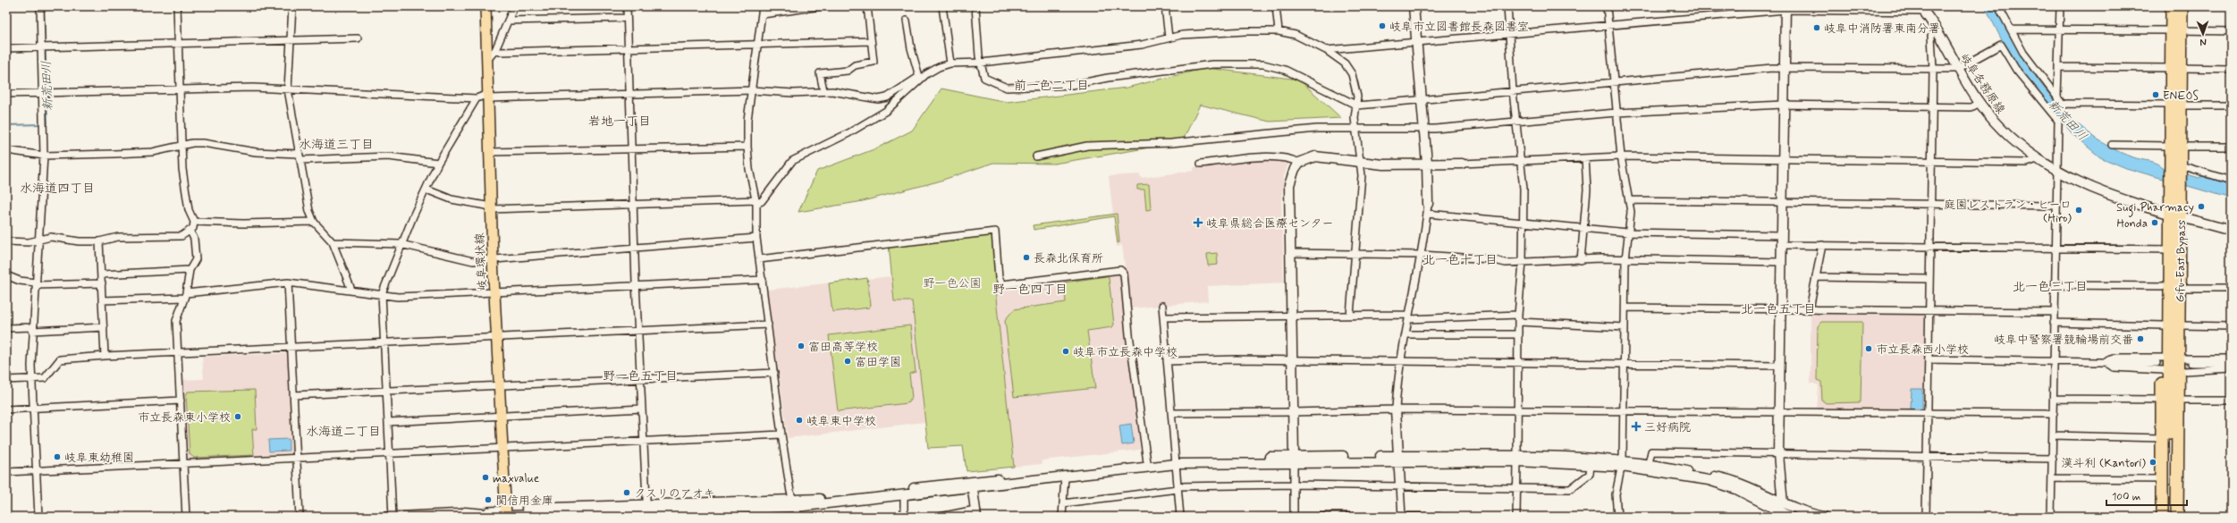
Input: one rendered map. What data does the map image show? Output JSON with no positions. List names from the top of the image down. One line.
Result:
{"streets":{"highway":["Gifu-East Bypass"],"main road":["岐阜環状線"],"street":["岐阜各務原線"]},"crossings":[["岐阜各務原線","Gifu-East Bypass"]],"districts":["前一色二丁目","岩地一丁目","水海道三丁目","水海道四丁目","北一色十丁目","北一色三丁目","野一色四丁目","北一色五丁目","野一色五丁目","水海道二丁目"],"water":["新荒田川"],"parks":["野一色公園"],"places":{"other":["岐阜市立図書館長森図書室","岐阜中消防署東南分署","ENEOS","Sugi Pharmacy","庭園レストラン・ヒーロ (Hiro)","Honda","長森北保育所","岐阜中警察署競輪場前交番","富田高等学校","市立長森西小学校","岐阜市立長森中学校","富田学園","市立長森東小学校","岐阜東中学校","岐阜東幼稚園","漢斗利 (Kantori)","maxvalue","クスリのアオキ","関信用金庫"],"health":["岐阜県総合医療センター","三好病院"]},"scale_bar":"100 m","north":"bottom"}
